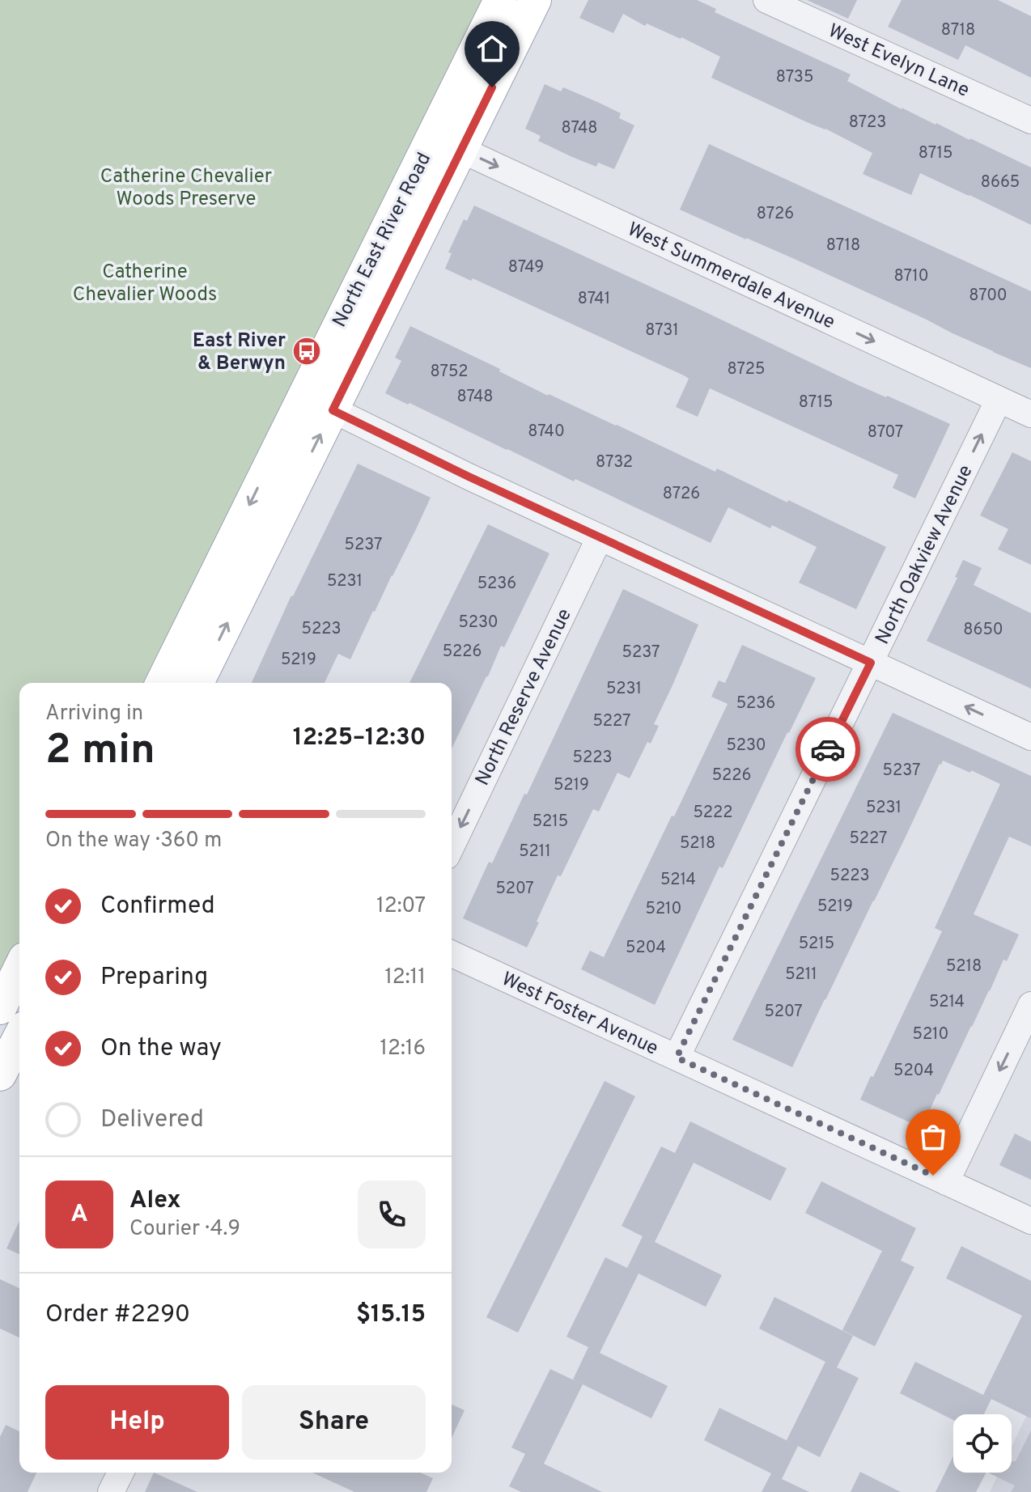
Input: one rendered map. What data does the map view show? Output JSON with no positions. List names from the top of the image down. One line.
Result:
{"streets":{"main road":["North East River Road"],"street":["West Evelyn Lane","West Summerdale Avenue","North Oakview Avenue","North Reserve Avenue","West Foster Avenue"]},"crossings":[["North East River Road","West Summerdale Avenue"],["West Summerdale Avenue","North Oakview Avenue"],["North Oakview Avenue","West Foster Avenue"]],"one_way":["West Summerdale Avenue","North Oakview Avenue","North Reserve Avenue"],"parks":["Catherine Chevalier Woods Preserve","Catherine Chevalier Woods"],"places":{"bus stop":["East River & Berwyn"]},"house_numbers":["8718","8735","8723","8748","8715","8665","8726","8718","8749","8710","8700","8741","8731","8725","8752","8748","8715","8740","8707","8732","8726","5237","5231","5236","5230","5223","8650","5226","5237","5219","5231","5236","5227","5230","5223","5237","5226","5219","5231","5222","5215","5227","5218","5211","5223","5214","5207","5219","5210","5215","5204","5218","5211","5214","5207","5210","5204"],"page":{"heading":["2 min","Arriving in","12:25–12:30"],"panel":["Alex","Courier · 4.9","Order #2290","$15.15"],"bar":"On the way · 360 m","list":[["Confirmed","12:07"],["Preparing","12:11"],["On the way","12:16"],"Delivered"],"round":"A","buttons":["Help","Share"]}}
